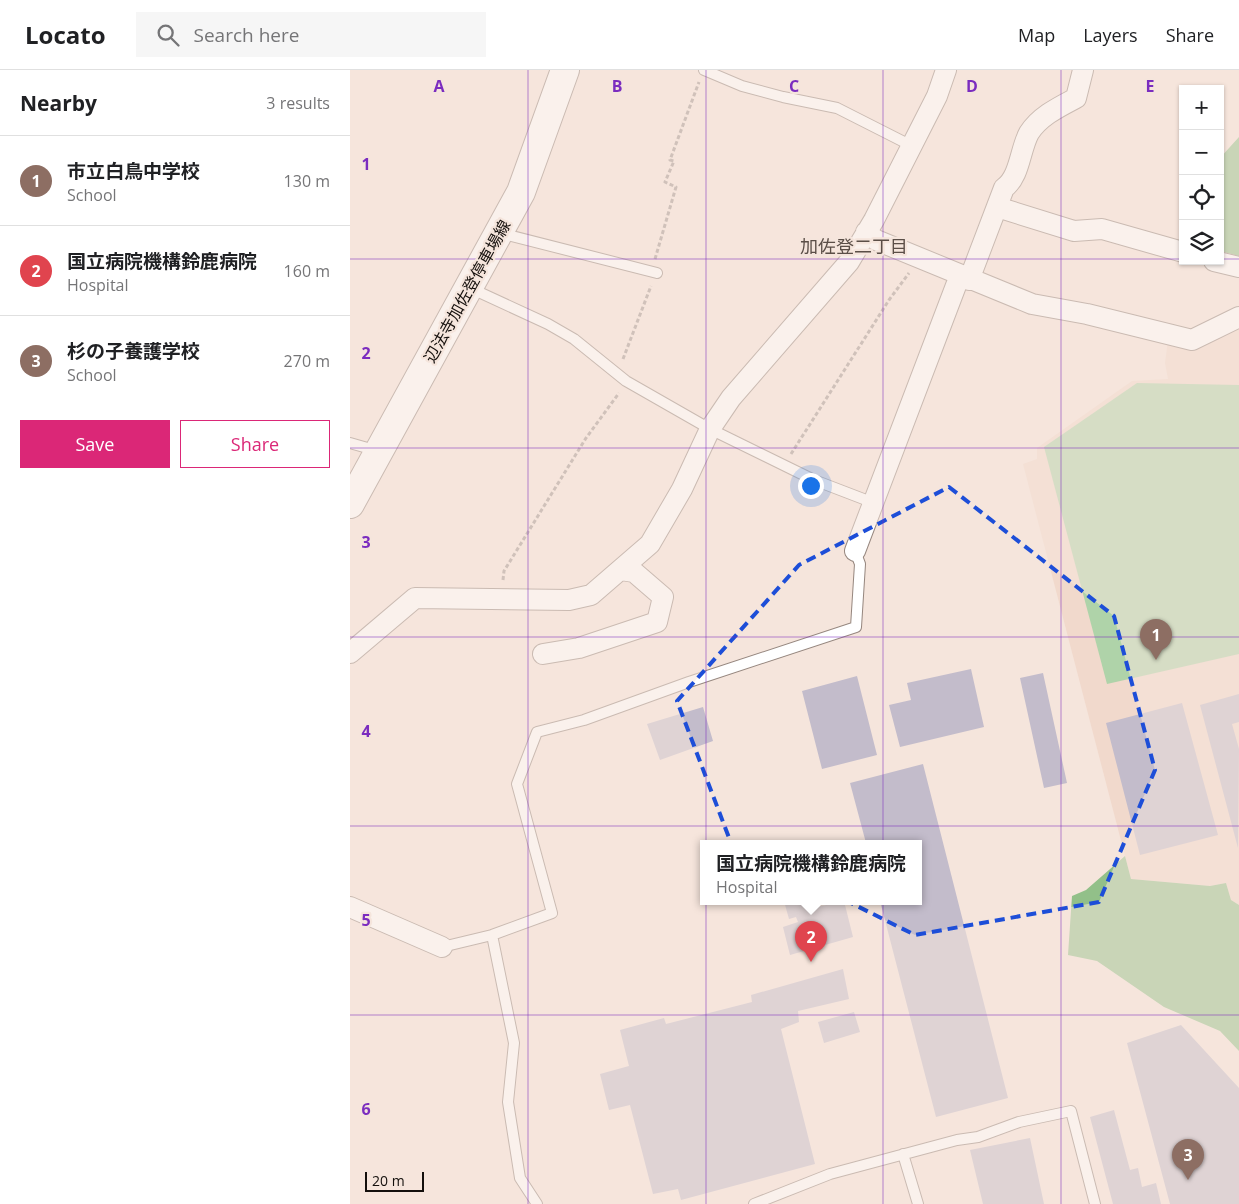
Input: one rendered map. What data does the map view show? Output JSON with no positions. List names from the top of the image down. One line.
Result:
{"streets":{"main road":["辺法寺加佐登停車場線"]},"districts":["加佐登二丁目"],"scale_bar":"20 m","page":{"header":"Locato","search":"Search here","nav":["Map","Layers","Share"],"heading":["Nearby","3 results"],"map_buttons":["+","−"],"list":[{"mark":"1","name":"市立白鳥中学校","note":"School","value":"130 m"},{"mark":"2","name":"国立病院機構鈴鹿病院","note":"Hospital","value":"160 m"},{"mark":"3","name":"杉の子養護学校","note":"School","value":"270 m"}],"buttons":["Save","Share"],"pins":["1","2","3"],"popup":["国立病院機構鈴鹿病院","Hospital"],"scale":"20 m"},"grid":{"columns":["A","B","C","D","E"],"rows":["1","2","3","4","5","6"]}}
